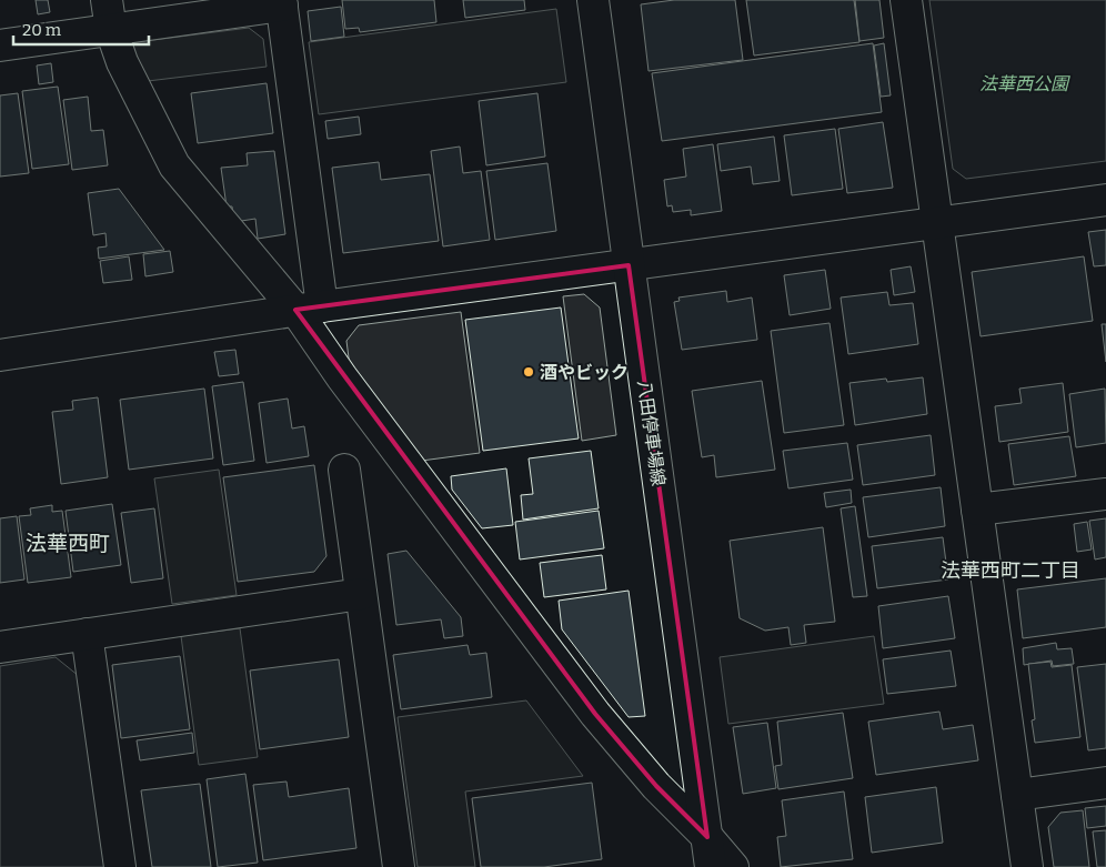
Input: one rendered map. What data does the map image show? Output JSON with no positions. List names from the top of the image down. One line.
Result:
{"streets":{"street":["八田停車場線"]},"districts":["法華西町","法華西町二丁目"],"parks":["法華西公園"],"places":["酒やビック"],"scale_bar":"20 m"}
